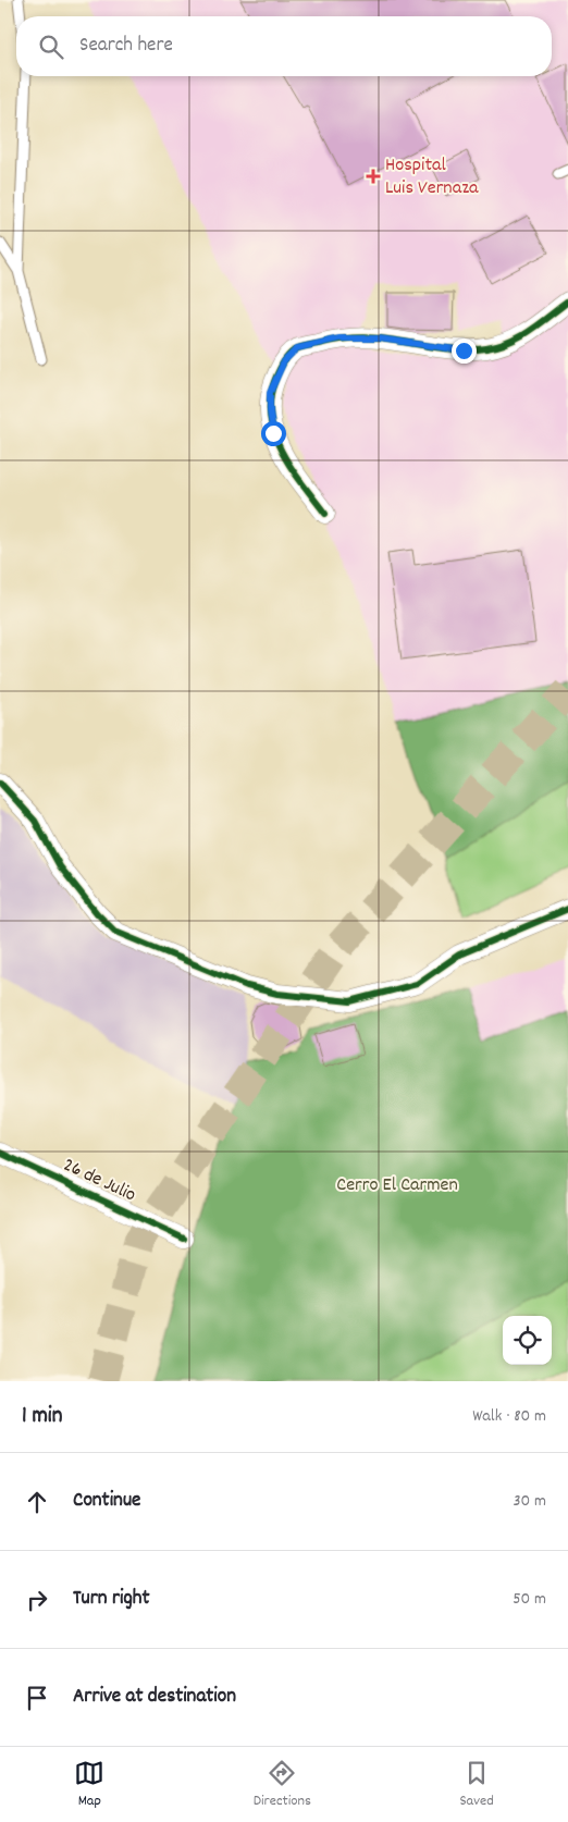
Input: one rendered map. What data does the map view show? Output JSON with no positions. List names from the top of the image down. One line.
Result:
{"streets":{"street":["26 de Julio"]},"parks":["Cerro El Carmen"],"places":{"health":["Hospital Luis Vernaza"]},"page":{"search":"Search here","heading":["1 min","Walk · 80 m"],"list":[["Continue","30 m"],["Turn right","50 m"],"Arrive at destination"],"nav":["Map","Directions","Saved"]}}
